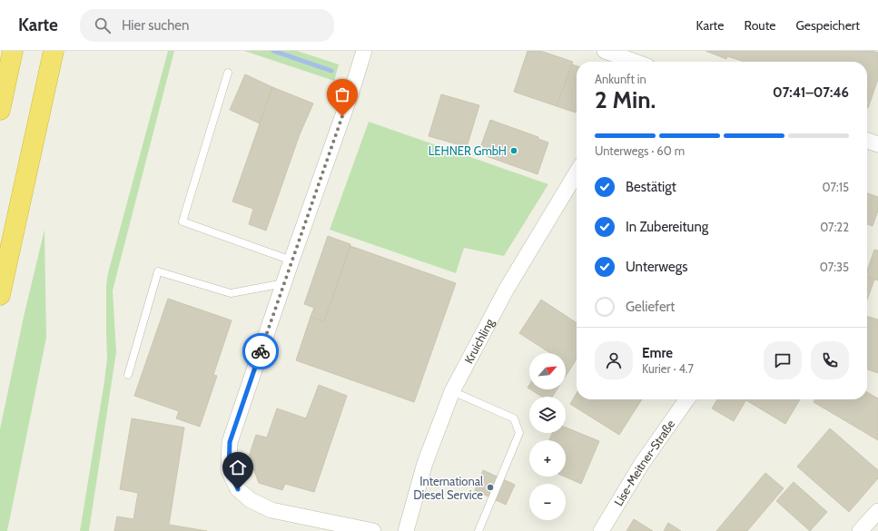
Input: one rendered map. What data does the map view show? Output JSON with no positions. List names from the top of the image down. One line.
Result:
{"streets":{"street":["Kruichling","Lise-Meitner-Straße"]},"places":["LEHNER GmbH","International Diesel Service"],"north":"top right","page":{"header":"Karte","search":"Hier suchen","nav":["Karte","Route","Gespeichert"],"heading":["2 Min.","Ankunft in","07:41–07:46"],"panel":["Emre","Kurier · 4.7"],"bar":"Unterwegs · 60 m","list":[["Bestätigt","07:15"],["In Zubereitung","07:22"],["Unterwegs","07:35"],"Geliefert"],"map_buttons":["+","−"]}}
